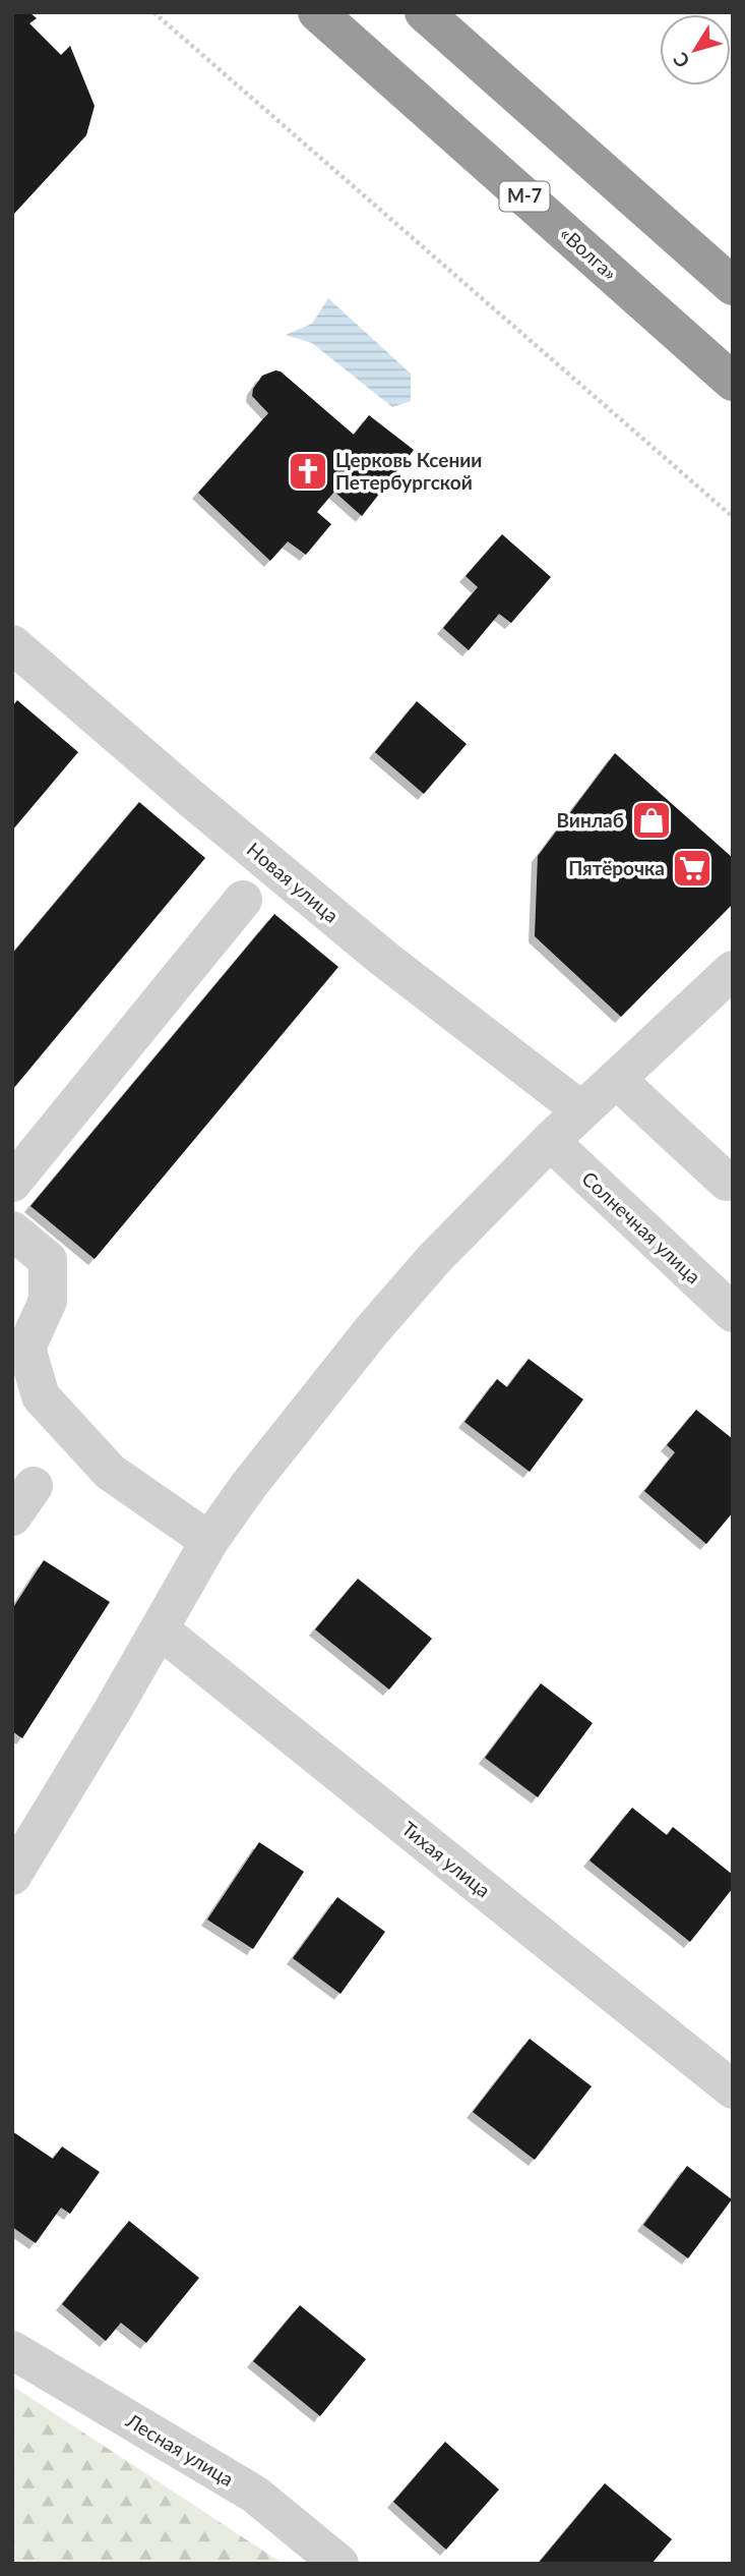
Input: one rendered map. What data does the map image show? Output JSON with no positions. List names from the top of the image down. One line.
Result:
{"streets":{"highway":["М-7","«Волга»"],"street":["Новая улица","Солнечная улица","Тихая улица","Лесная улица"]},"places":{"church":["Церковь Ксении Петербургской"],"shop":["Винлаб"],"supermarket":["Пятёрочка"]},"north":"bottom left"}
